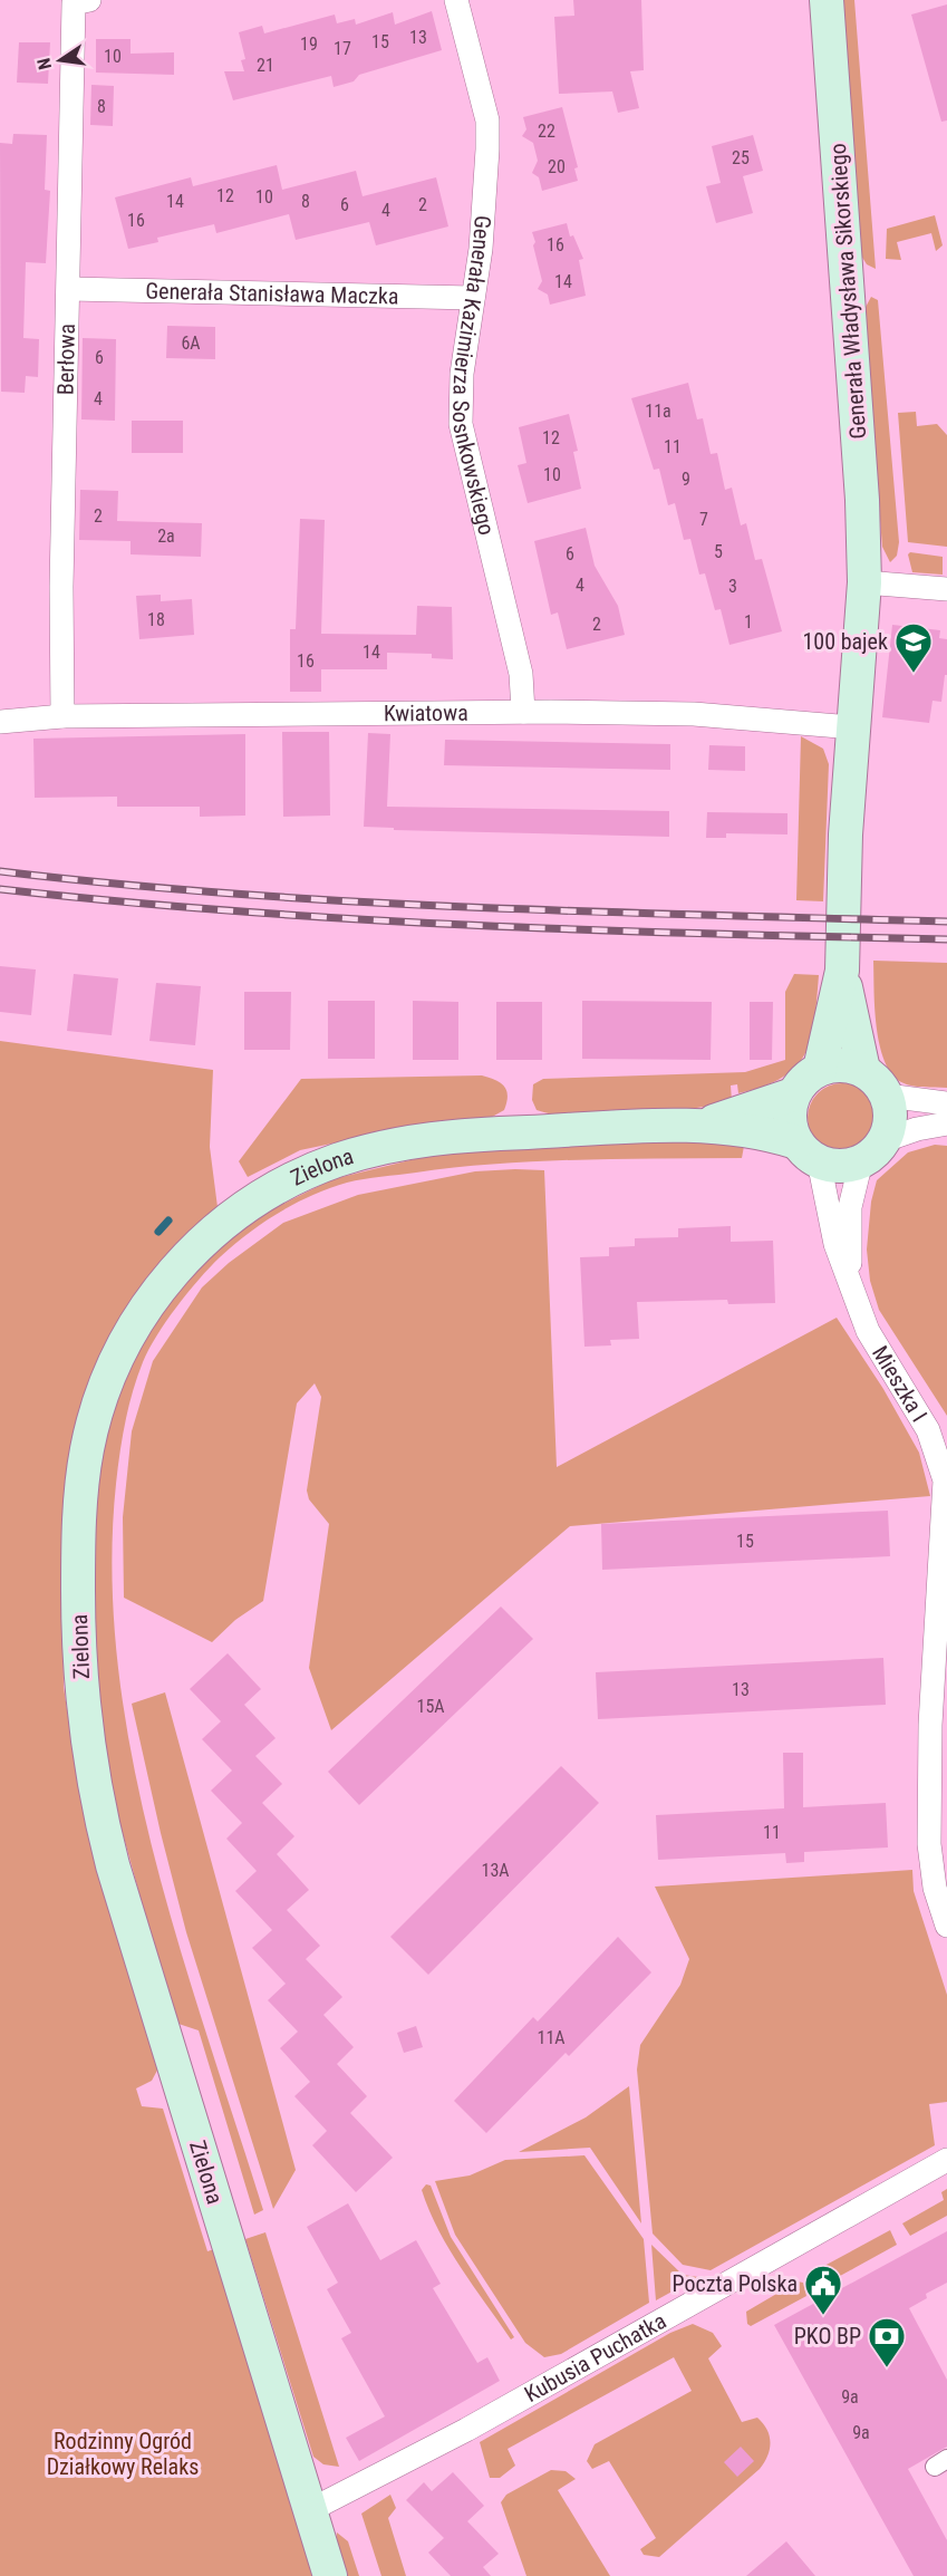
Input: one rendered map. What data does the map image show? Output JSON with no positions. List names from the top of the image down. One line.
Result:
{"streets":{"main road":["Generała Władysława Sikorskiego","Zielona"],"street":["Generała Stanisława Maczka","Berłowa","Generała Kazimierza Sosnkowskiego","Kwiatowa","Mieszka I","Kubusia Puchatka"]},"crossings":[["Generała Władysława Sikorskiego","Kwiatowa"],["Generała Władysława Sikorskiego","Zielona"],["Generała Władysława Sikorskiego","Mieszka I"],["Generała Stanisława Maczka","Berłowa"],["Generała Stanisława Maczka","Generała Kazimierza Sosnkowskiego"],["Berłowa","Kwiatowa"],["Generała Kazimierza Sosnkowskiego","Kwiatowa"],["Zielona","Mieszka I"],["Zielona","Kubusia Puchatka"]],"parks":["Rodzinny Ogród Działkowy Relaks"],"places":{"school or university":["100 bajek"],"public building":["Poczta Polska"],"bank":["PKO BP"]},"house_numbers":["13","15","19","17","10","21","8","22","25","20","12","10","14","8","6","2","4","16","16","14","6A","6","4","11a","12","11","10","9","2","7","2a","5","6","4","3","18","1","2","14","16","15","13","15A","11","13A","11A","9a","9a"],"north":"left"}
